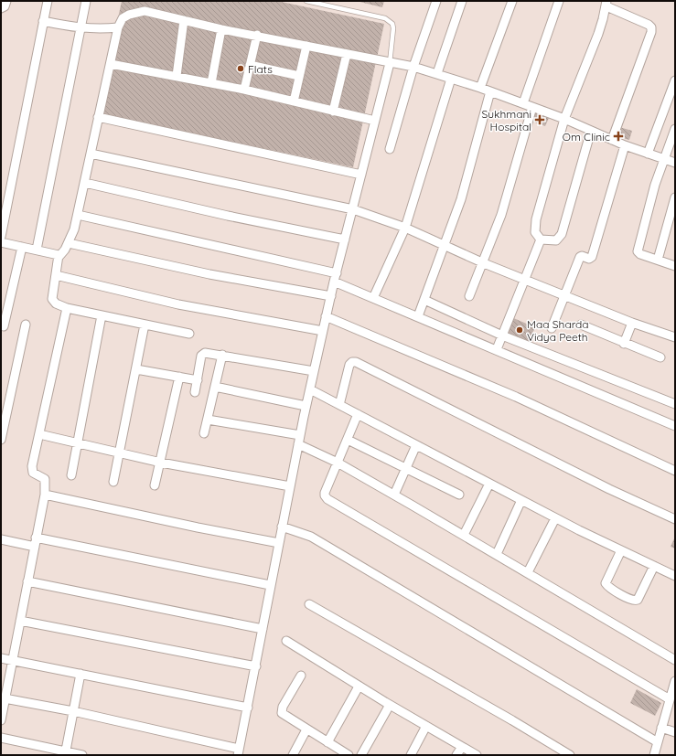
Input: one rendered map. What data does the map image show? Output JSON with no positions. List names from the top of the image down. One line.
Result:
{"places":{"other":["Flats","Maa Sharda Vidya Peeth"],"health":["Sukhmani Hospital","Om Clinic"]}}
